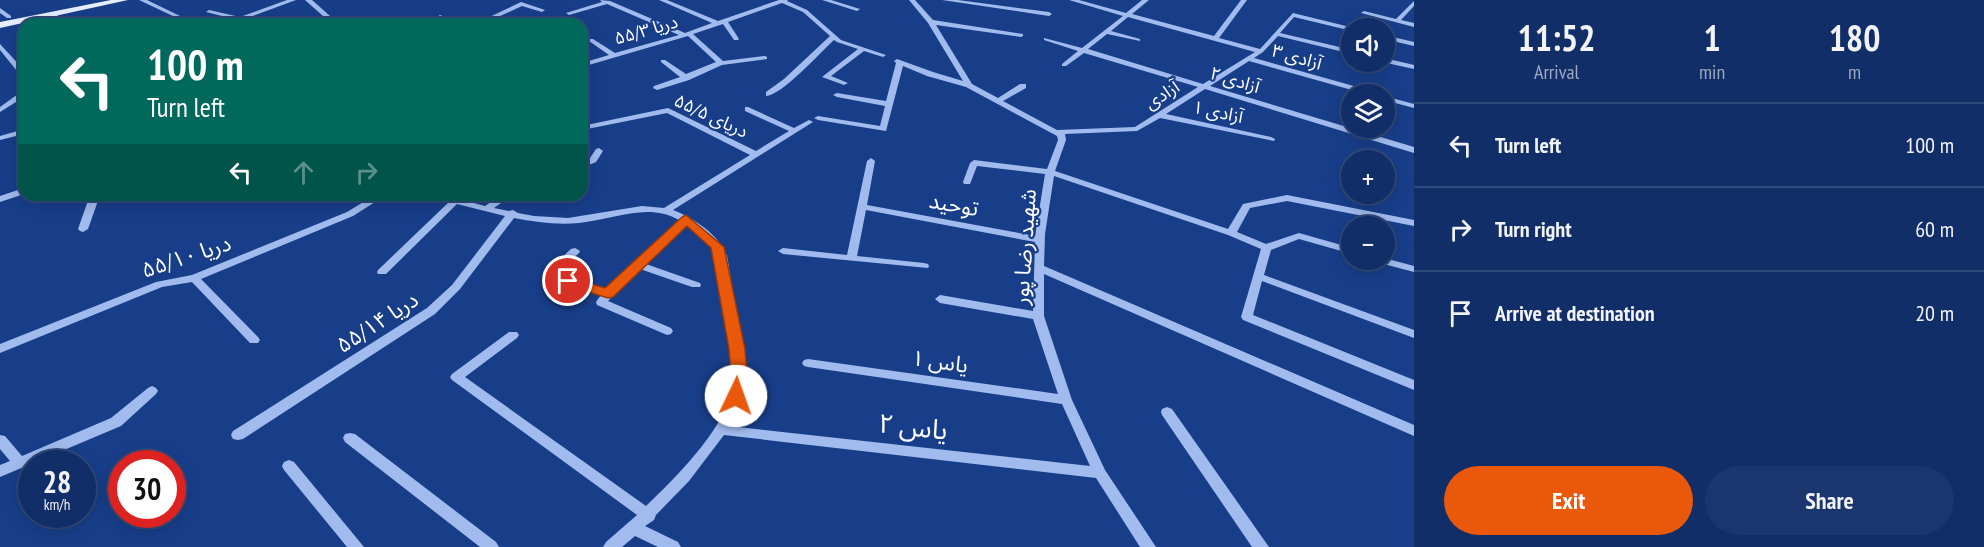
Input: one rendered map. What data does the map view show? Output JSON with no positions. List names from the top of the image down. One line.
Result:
{"streets":{"street":["دریا ۵۵/۳","آزادی ۳","آزادی ۲","آزادی","آزادی ۱","دریای ۵۵/۵","توحید","شهید رضا پور","دریا ۵۵/۱۰","دریا ۵۵/۱۴","یاس ۱","یاس ۲"]},"crossings":[["آزادی ۳","آزادی"],["آزادی ۲","آزادی"],["آزادی","آزادی ۱"],["آزادی","شهید رضا پور"],["توحید","شهید رضا پور"],["شهید رضا پور","یاس ۱"],["شهید رضا پور","یاس ۲"]],"page":{"eta":["11:52","Arrival","1","min","180","m"],"map_buttons":["+","−"],"turn":["100 m","Turn left"],"list":[{"name":"Turn left","value":"100 m"},{"name":"Turn right","value":"60 m"},{"name":"Arrive at destination","value":"20 m"}],"speed":"28 km/h","limit":"30","buttons":["Exit","Share"]}}
